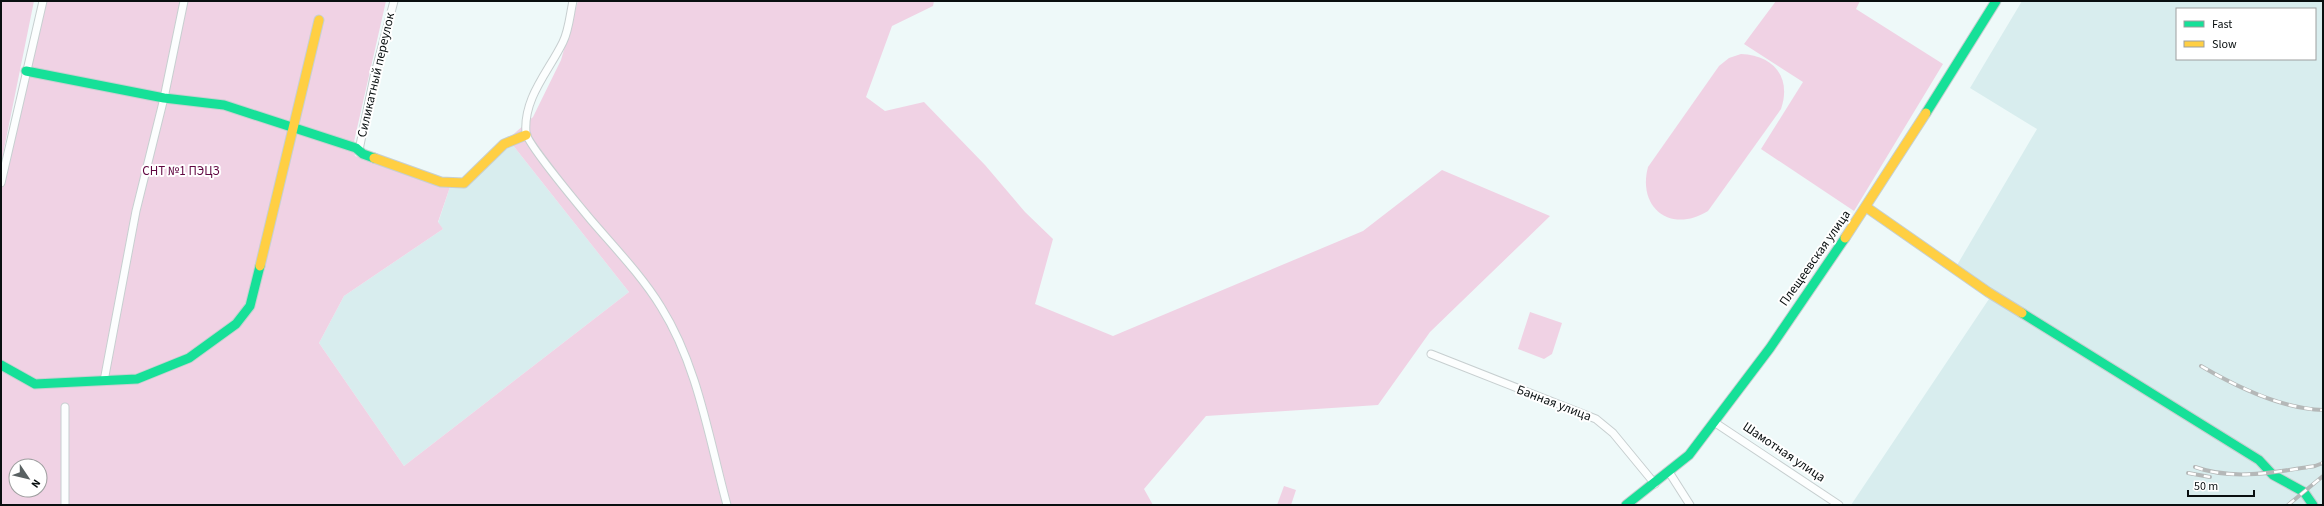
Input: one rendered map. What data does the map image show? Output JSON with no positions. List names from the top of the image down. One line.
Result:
{"streets":{"street":["Силикатный переулок","Плещеевская улица","Банная улица","Шамотная улица"]},"crossings":[["Плещеевская улица","Банная улица"],["Плещеевская улица","Шамотная улица"]],"parks":["СНТ №1 ПЭЦЗ"],"legend":["Fast","Slow"],"scale_bar":"50 m","north":"bottom right"}
